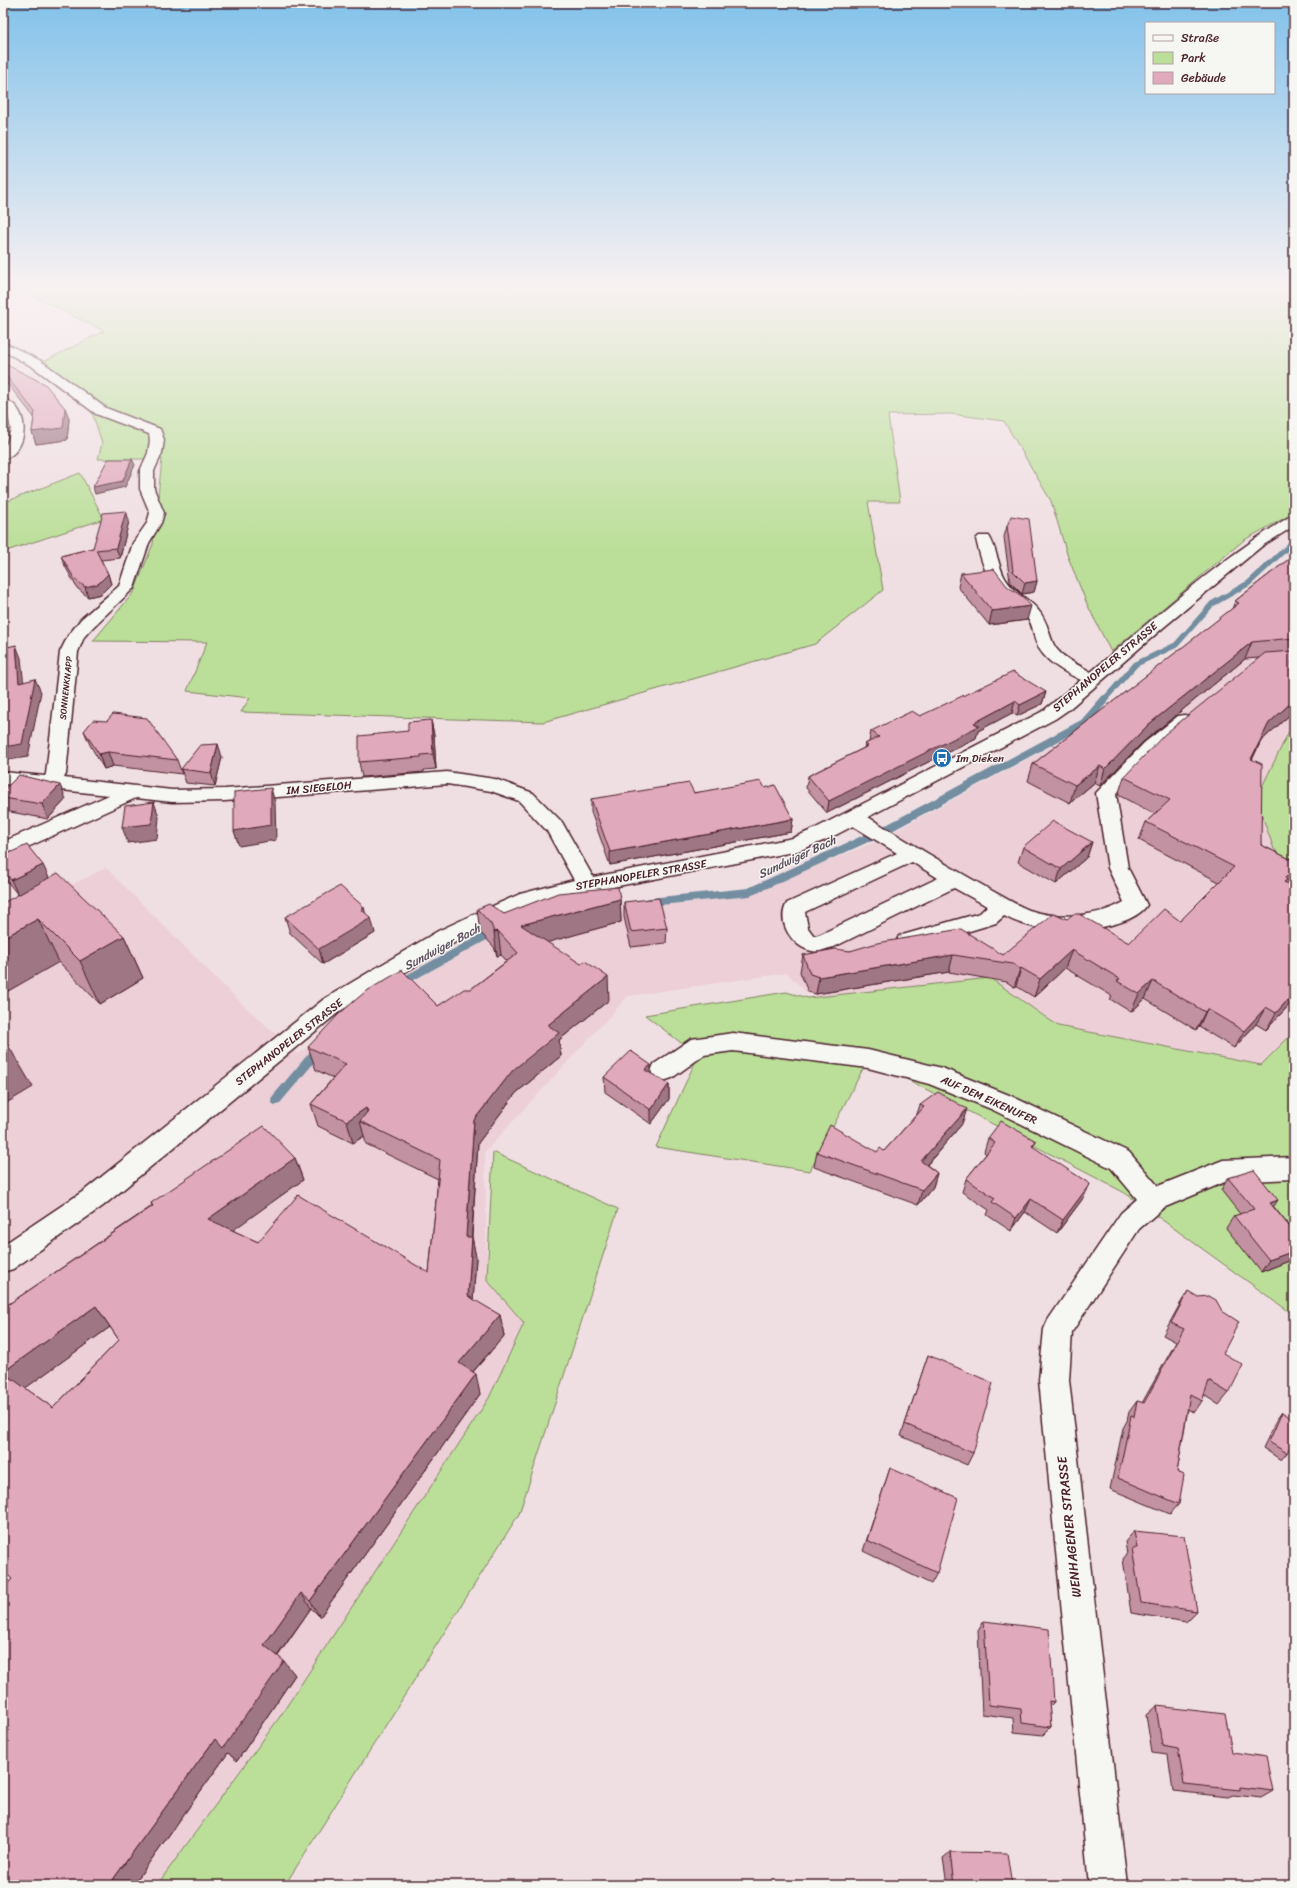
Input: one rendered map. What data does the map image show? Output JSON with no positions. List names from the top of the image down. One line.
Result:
{"streets":{"street":["STEPHANOPELER STRASSE","SONNENKNAPP","IM SIEGELOH","AUF DEM EIKENUFER","WENHAGENER STRASSE"]},"crossings":[["STEPHANOPELER STRASSE","IM SIEGELOH"],["SONNENKNAPP","IM SIEGELOH"],["AUF DEM EIKENUFER","WENHAGENER STRASSE"]],"water":["Sundwiger Bach"],"places":{"bus stop":["Im Dieken"]},"legend":["Straße","Park","Gebäude"]}
